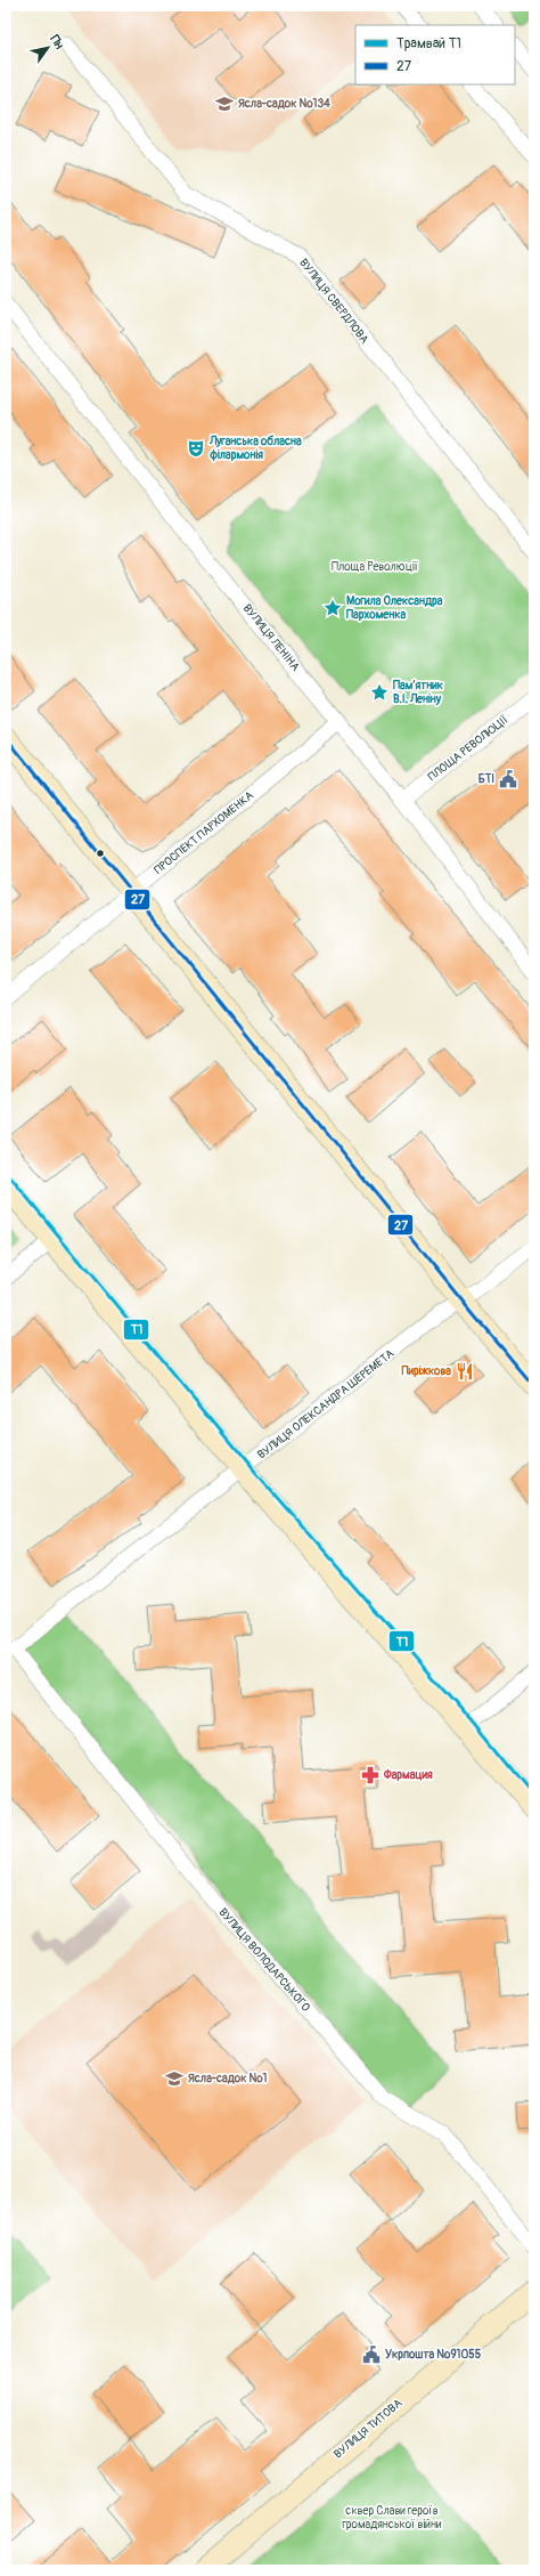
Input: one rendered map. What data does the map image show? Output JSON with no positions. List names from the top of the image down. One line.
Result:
{"streets":{"main road":["ВУЛИЦЯ ТИТОВА"],"street":["ВУЛИЦЯ СВЕРДЛОВА","ВУЛИЦЯ ЛЕНІНА","ПЛОЩА РЕВОЛЮЦІЇ","ПРОСПЕКТ ПАРХОМЕНКА","ВУЛИЦЯ ОЛЕКСАНДРА ШЕРЕМЕТА","ВУЛИЦЯ ВОЛОДАРСЬКОГО"]},"crossings":[["ВУЛИЦЯ ЛЕНІНА","ПЛОЩА РЕВОЛЮЦІЇ"],["ВУЛИЦЯ ЛЕНІНА","ПРОСПЕКТ ПАРХОМЕНКА"],["ВУЛИЦЯ ОЛЕКСАНДРА ШЕРЕМЕТА","ВУЛИЦЯ ВОЛОДАРСЬКОГО"]],"parks":["Площа Революції","сквер Слави героїв громадянської війни"],"places":{"school or university":["Ясла-садок №134","Ясла-садок №1"],"theatre":["Луганська обласна філармонія"],"place":["Могила Олександра Пархоменка","Пам’ятник В.І. Леніну"],"public building":["БТІ","Укрпошта №91055"],"restaurant":["Пиріжкова"],"pharmacy":["Фармация"]},"lines":["transit line 27","tram line T1"],"legend":["Трамвай T1","27"],"north":"top right"}
